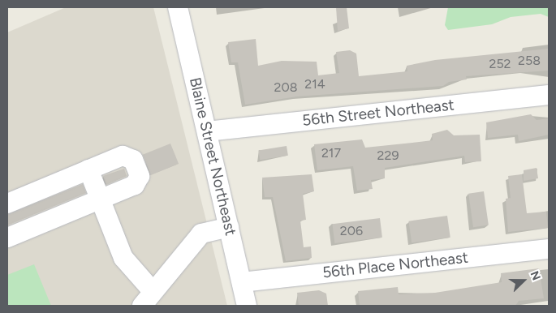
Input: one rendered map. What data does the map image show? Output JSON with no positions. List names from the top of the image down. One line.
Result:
{"streets":{"street":["56th Street Northeast","Blaine Street Northeast","56th Place Northeast"]},"crossings":[["56th Street Northeast","Blaine Street Northeast"],["Blaine Street Northeast","56th Place Northeast"]],"house_numbers":["258","252","214","208","217","229","206"],"north":"right"}
